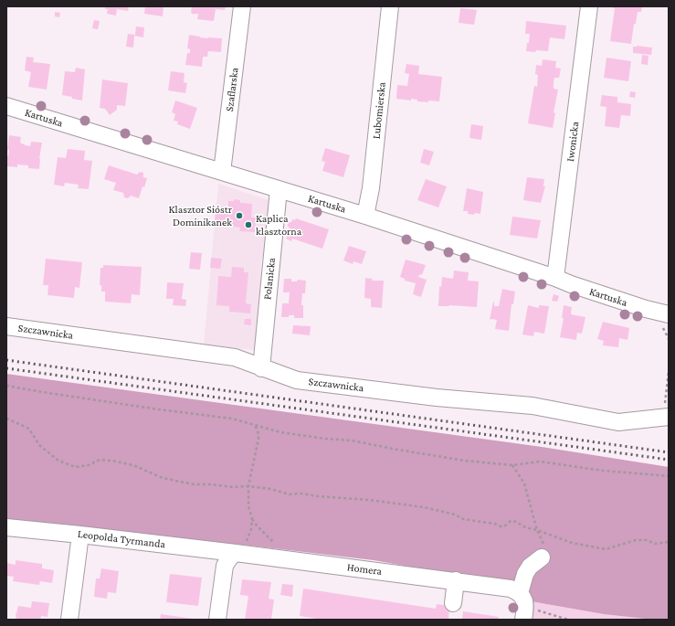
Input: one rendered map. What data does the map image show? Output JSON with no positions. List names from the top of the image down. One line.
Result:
{"streets":{"street":["Szaflarska","Lubomierska","Kartuska","Iwonicka","Polanicka","Szczawnicka","Leopolda Tyrmanda","Homera"]},"crossings":[["Szaflarska","Kartuska"],["Lubomierska","Kartuska"],["Kartuska","Iwonicka"],["Kartuska","Polanicka"],["Polanicka","Szczawnicka"],["Leopolda Tyrmanda","Homera"]],"places":["Klasztor Sióstr Dominikanek","Kaplica klasztorna"]}
